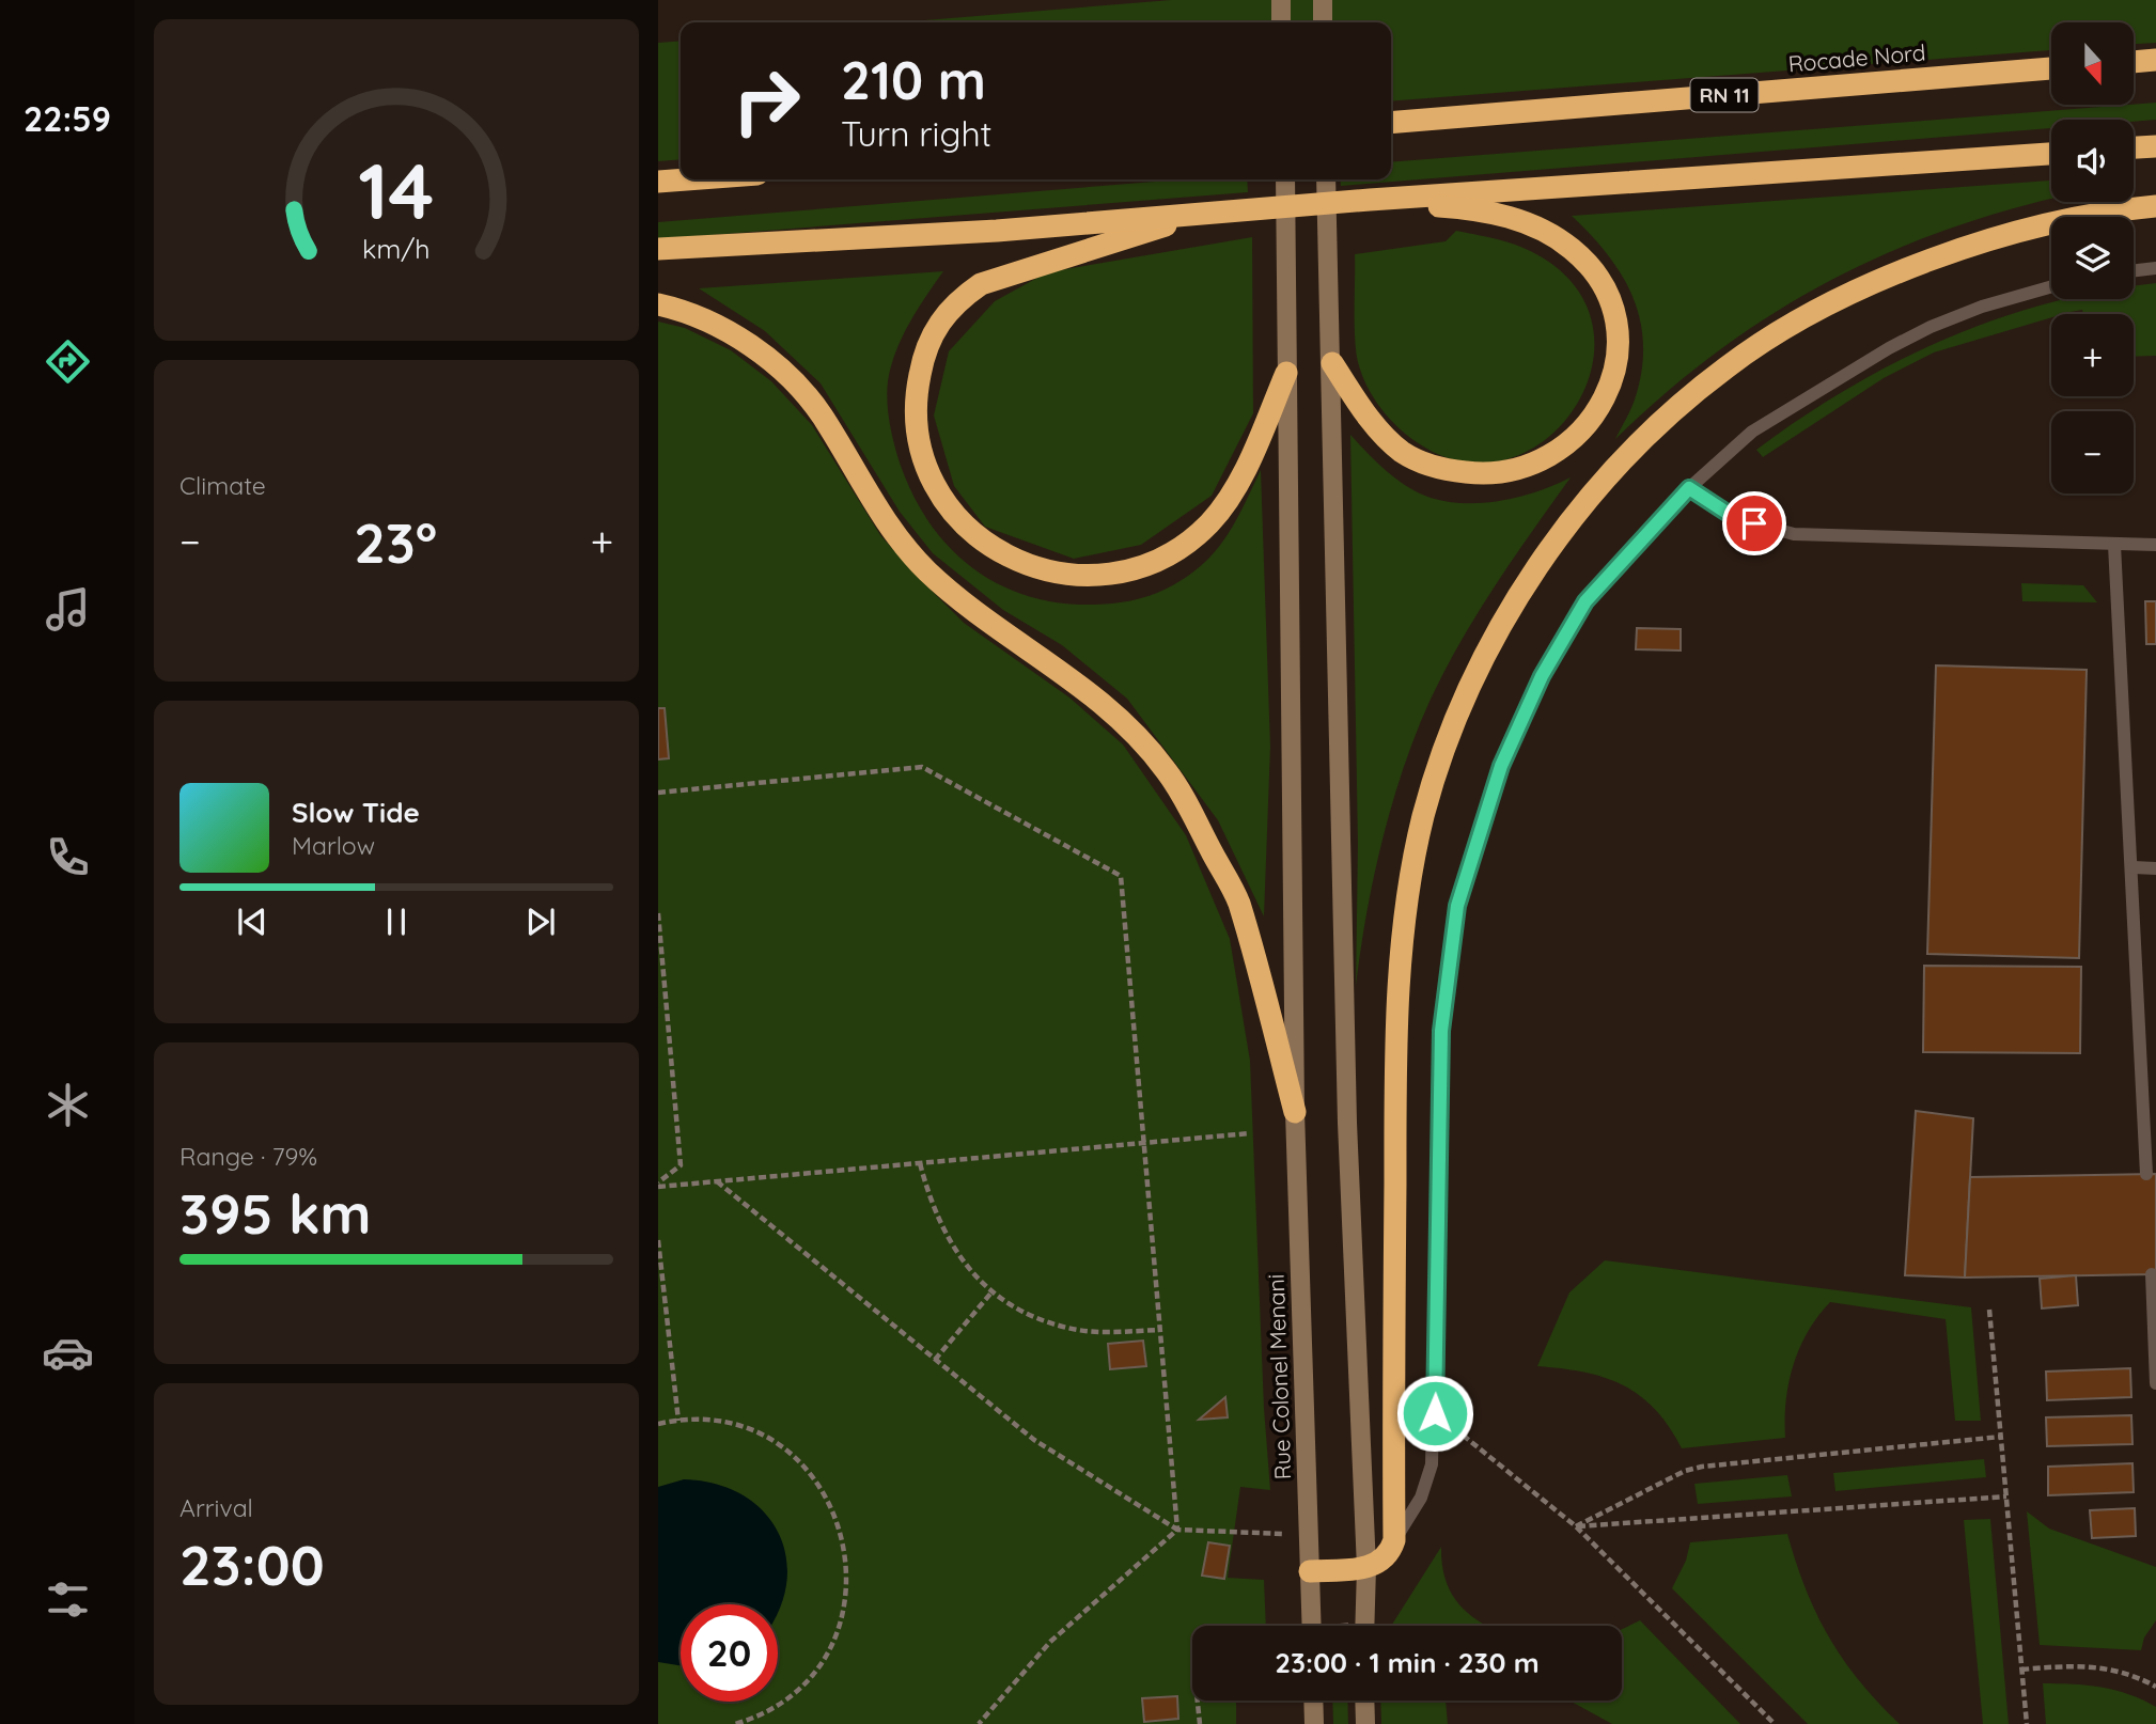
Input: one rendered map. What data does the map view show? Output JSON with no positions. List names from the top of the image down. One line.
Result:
{"streets":{"highway":["Rocade Nord","RN 11"],"street":["Rue Colonel Menani"]},"north":"bottom","page":{"tabs":"22:59","map_buttons":["+","−"],"turn":["210 m","Turn right"],"tile":["Climate",["Range · 79%","395 km"],["Arrival","23:00"]],"heat":["−","23°","+"],"song":["Slow Tide","Marlow"],"limit":"20","trip":"23:00 · 1 min · 230 m","gauge":["14","km/h"]}}
